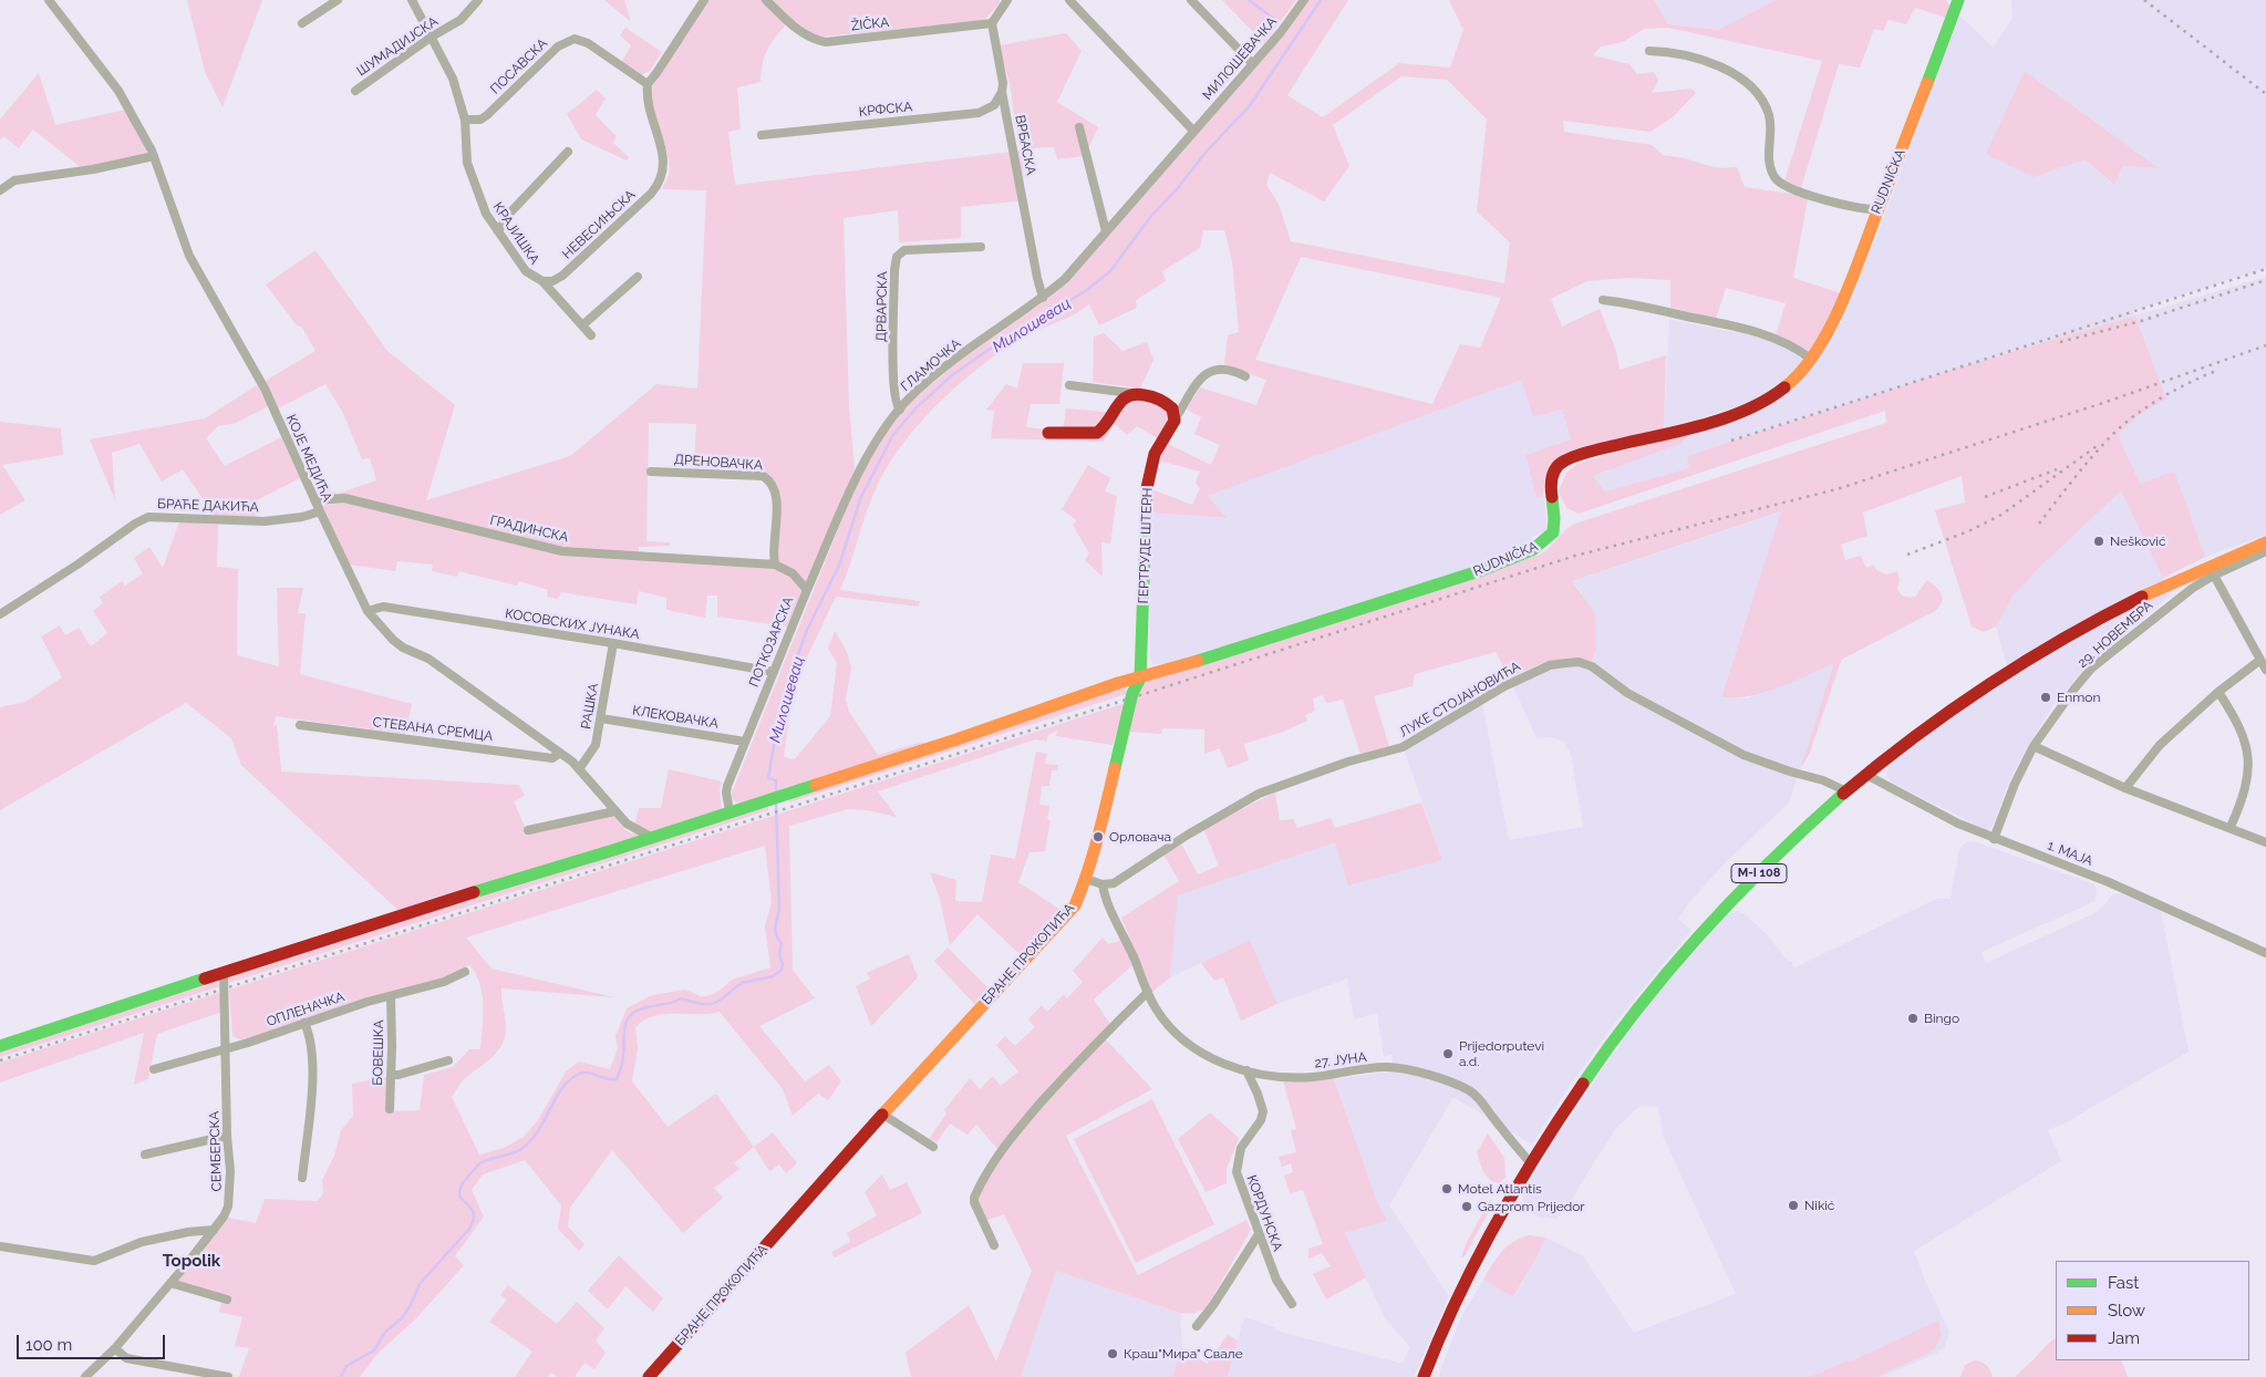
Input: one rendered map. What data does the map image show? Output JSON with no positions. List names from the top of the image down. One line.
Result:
{"streets":{"street":["ŽIČKA","ШУМАДИЈСКА","МИЛОШЕВАЧКА","ПОСАВСКА","КРФСКА","ВРБАСКА","RUDNIČKA","НЕВЕСИЊСКА","КРАЈИШКА","ДРВАРСКА","ГЛАМОЧКА","КОЈЕ МЕДИЋА","ДРЕНОВАЧКА","БРАЋЕ ДАКИЋА","ГРАДИНСКА","ГЕРТРУДЕ ШТЕРН","КОСОВСКИХ ЈУНАКА","29. НОВЕМБРА","ПОТКОЗАРСКА","ЛУКЕ СТОЈАНОВИЋА","РАШКА","КЛЕКОВАЧКА","СТЕВАНА СРЕМЦА","1. МАЈА","M-I 108","БРАНЕ ПРОКОПИЋА","ОПЛЕНАЧКА","БОВЕШКА","27. ЈУНА","СЕМБЕРСКА","КОРДУНСКА"]},"crossings":[["ŽIČKA","ВРБАСКА"],["ШУМАДИЈСКА","КРАЈИШКА"],["МИЛОШЕВАЧКА","ГЛАМОЧКА"],["ПОСАВСКА","НЕВЕСИЊСКА"],["ПОСАВСКА","КРАЈИШКА"],["КРФСКА","ВРБАСКА"],["ВРБАСКА","ГЛАМОЧКА"],["RUDNIČKA","ГЕРТРУДЕ ШТЕРН"],["RUDNIČKA","БРАНЕ ПРОКОПИЋА"],["НЕВЕСИЊСКА","КРАЈИШКА"],["ДРВАРСКА","ГЛАМОЧКА"],["ГЛАМОЧКА","ПОТКОЗАРСКА"],["КОЈЕ МЕДИЋА","БРАЋЕ ДАКИЋА"],["КОЈЕ МЕДИЋА","ГРАДИНСКА"],["КОЈЕ МЕДИЋА","КОСОВСКИХ ЈУНАКА"],["КОЈЕ МЕДИЋА","РАШКА"],["КОЈЕ МЕДИЋА","СТЕВАНА СРЕМЦА"],["ДРЕНОВАЧКА","ГРАДИНСКА"],["ДРЕНОВАЧКА","ПОТКОЗАРСКА"],["ГРАДИНСКА","ПОТКОЗАРСКА"],["ГЕРТРУДЕ ШТЕРН","БРАНЕ ПРОКОПИЋА"],["КОСОВСКИХ ЈУНАКА","ПОТКОЗАРСКА"],["КОСОВСКИХ ЈУНАКА","РАШКА"],["29. НОВЕМБРА","1. МАЈА"],["29. НОВЕМБРА","M-I 108"],["ПОТКОЗАРСКА","КЛЕКОВАЧКА"],["ЛУКЕ СТОЈАНОВИЋА","M-I 108"],["ЛУКЕ СТОЈАНОВИЋА","27. ЈУНА"],["РАШКА","КЛЕКОВАЧКА"],["1. МАЈА","M-I 108"],["M-I 108","27. ЈУНА"],["ОПЛЕНАЧКА","БОВЕШКА"],["ОПЛЕНАЧКА","СЕМБЕРСКА"],["27. ЈУНА","КОРДУНСКА"]],"districts":["Topolik"],"water":["Милошевац"],"places":["Nešković","Enmon","Орловача","Bingo","Prijedorputevi a.d.","Motel Atlantis","Nikić","Gazprom Prijedor","Краш\"Мира\" Свале"],"legend":["Fast","Slow","Jam"],"scale_bar":"100 m"}
